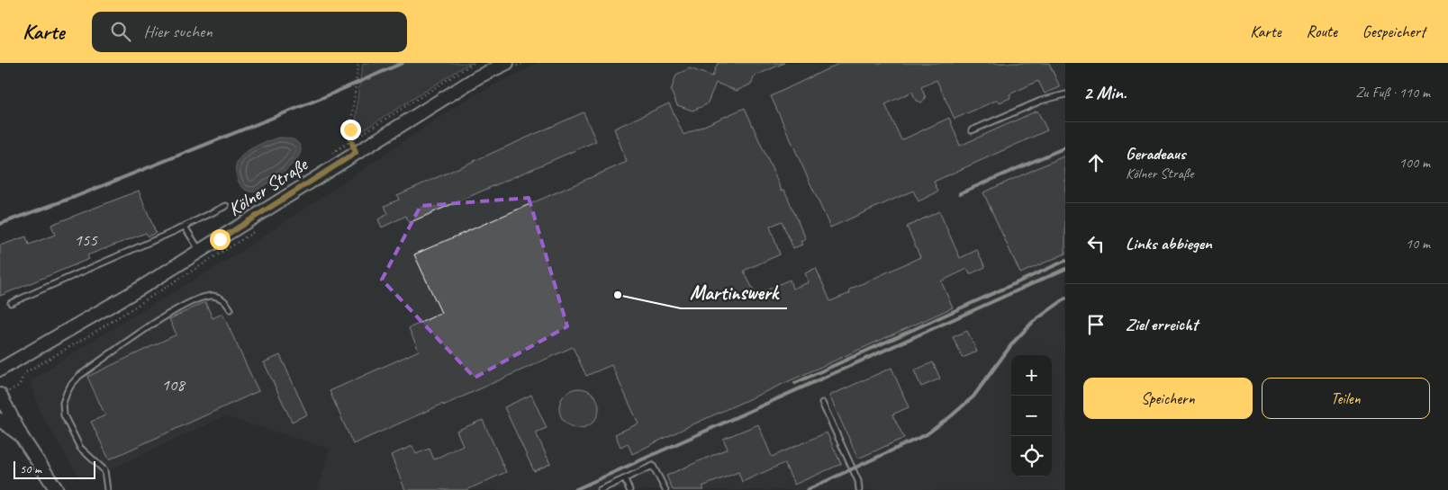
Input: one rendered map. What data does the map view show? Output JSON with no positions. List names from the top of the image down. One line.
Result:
{"streets":{"main road":["Kölner Straße"]},"places":["Martinswerk"],"house_numbers":["155","108"],"scale_bar":"50 m","page":{"header":"Karte","search":"Hier suchen","nav":["Karte","Route","Gespeichert"],"heading":["2 Min.","Zu Fuß · 110 m"],"list":[["Geradeaus","Kölner Straße","100 m"],["Links abbiegen","10 m"],"Ziel erreicht"],"map_buttons":["+","−"],"buttons":["Speichern","Teilen"],"scale":"50 m"}}
